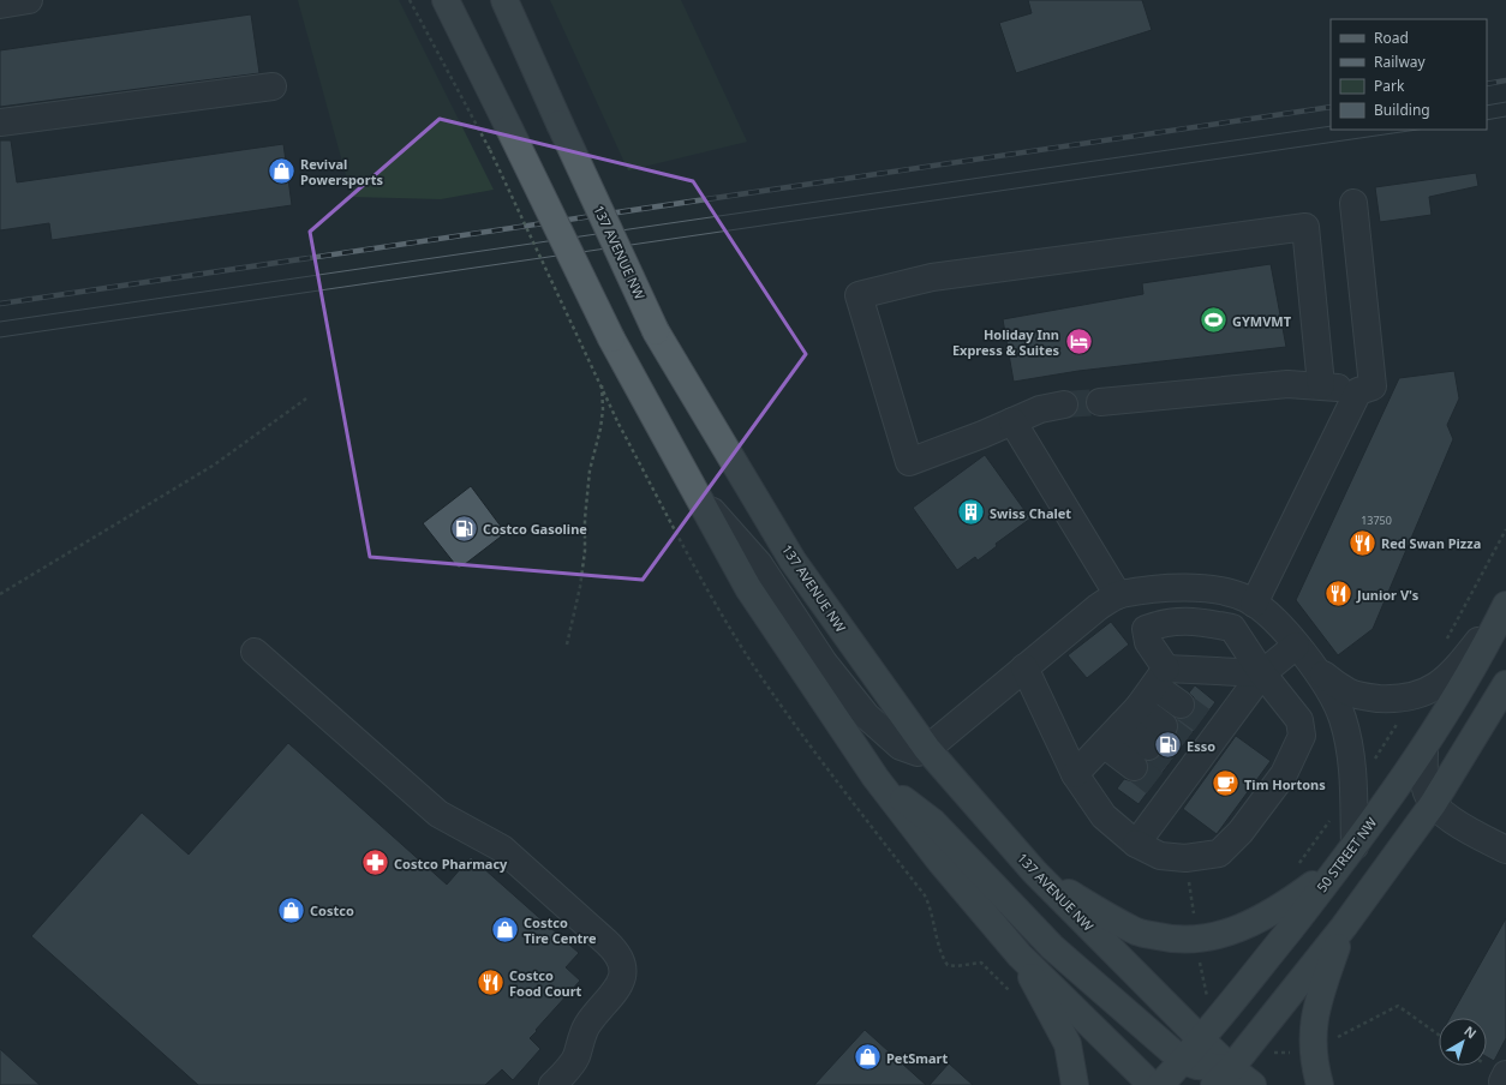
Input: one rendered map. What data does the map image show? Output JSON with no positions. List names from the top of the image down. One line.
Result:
{"streets":{"main road":["137 AVENUE NW","50 STREET NW"]},"crossings":[["137 AVENUE NW","50 STREET NW"]],"places":{"shop":["Revival Powersports","Costco","Costco Tire Centre","PetSmart"],"sports":["GYMVMT"],"hotel":["Holiday Inn Express & Suites"],"building":["Swiss Chalet"],"fuel station":["Costco Gasoline","Esso"],"restaurant":["Red Swan Pizza","Junior V's","Costco Food Court"],"cafe":["Tim Hortons"],"pharmacy":["Costco Pharmacy"]},"house_numbers":["13750"],"legend":["Road","Railway","Park","Building"],"north":"top right"}
